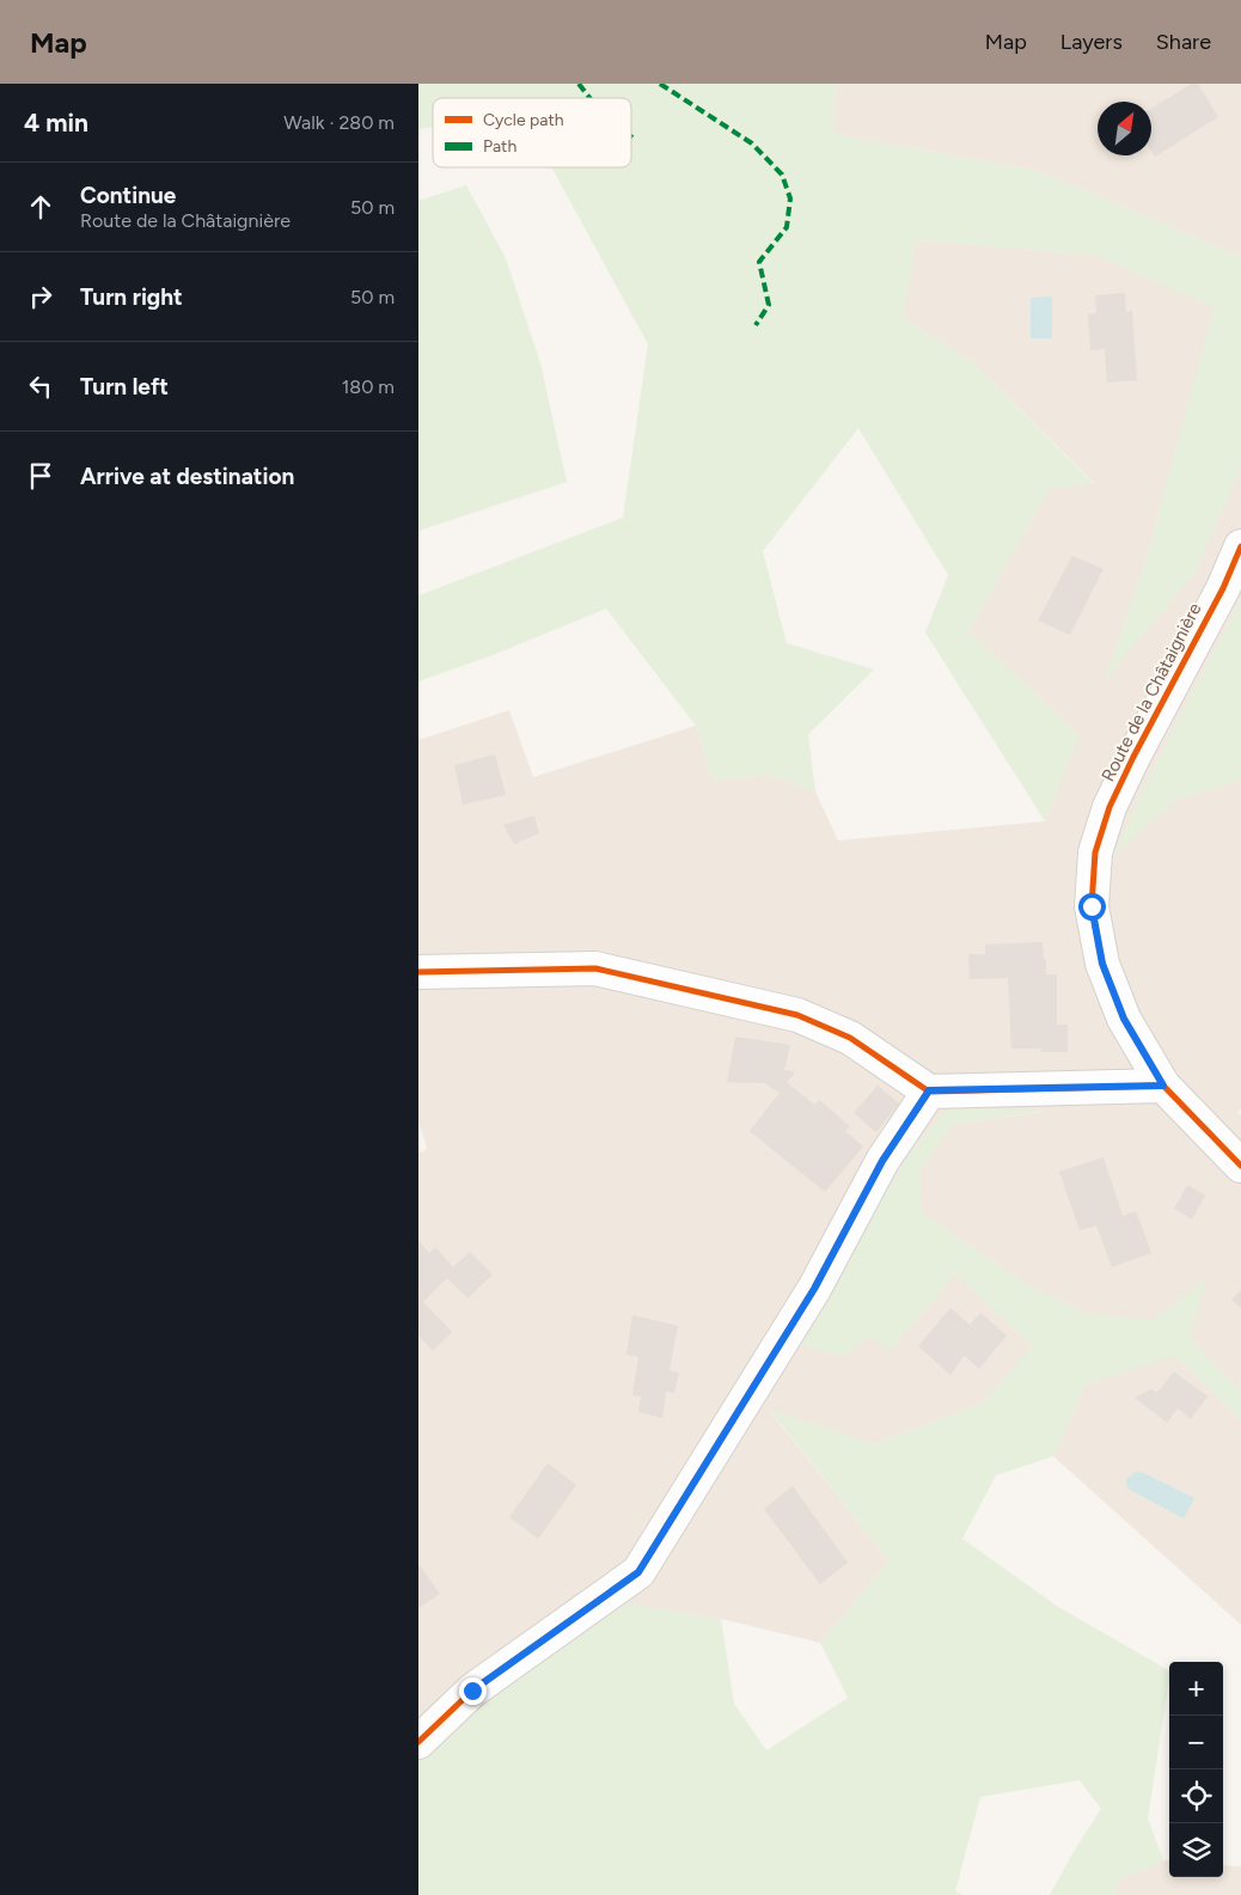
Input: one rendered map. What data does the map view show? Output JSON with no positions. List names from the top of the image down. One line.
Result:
{"streets":{"street":["Route de la Châtaignière"]},"legend":["Cycle path","Path"],"north":"top right","page":{"header":"Map","nav":["Map","Layers","Share"],"heading":["4 min","Walk · 280 m"],"list":[["Continue","Route de la Châtaignière","50 m"],["Turn right","50 m"],["Turn left","180 m"],"Arrive at destination"],"map_buttons":["+","−"]}}
